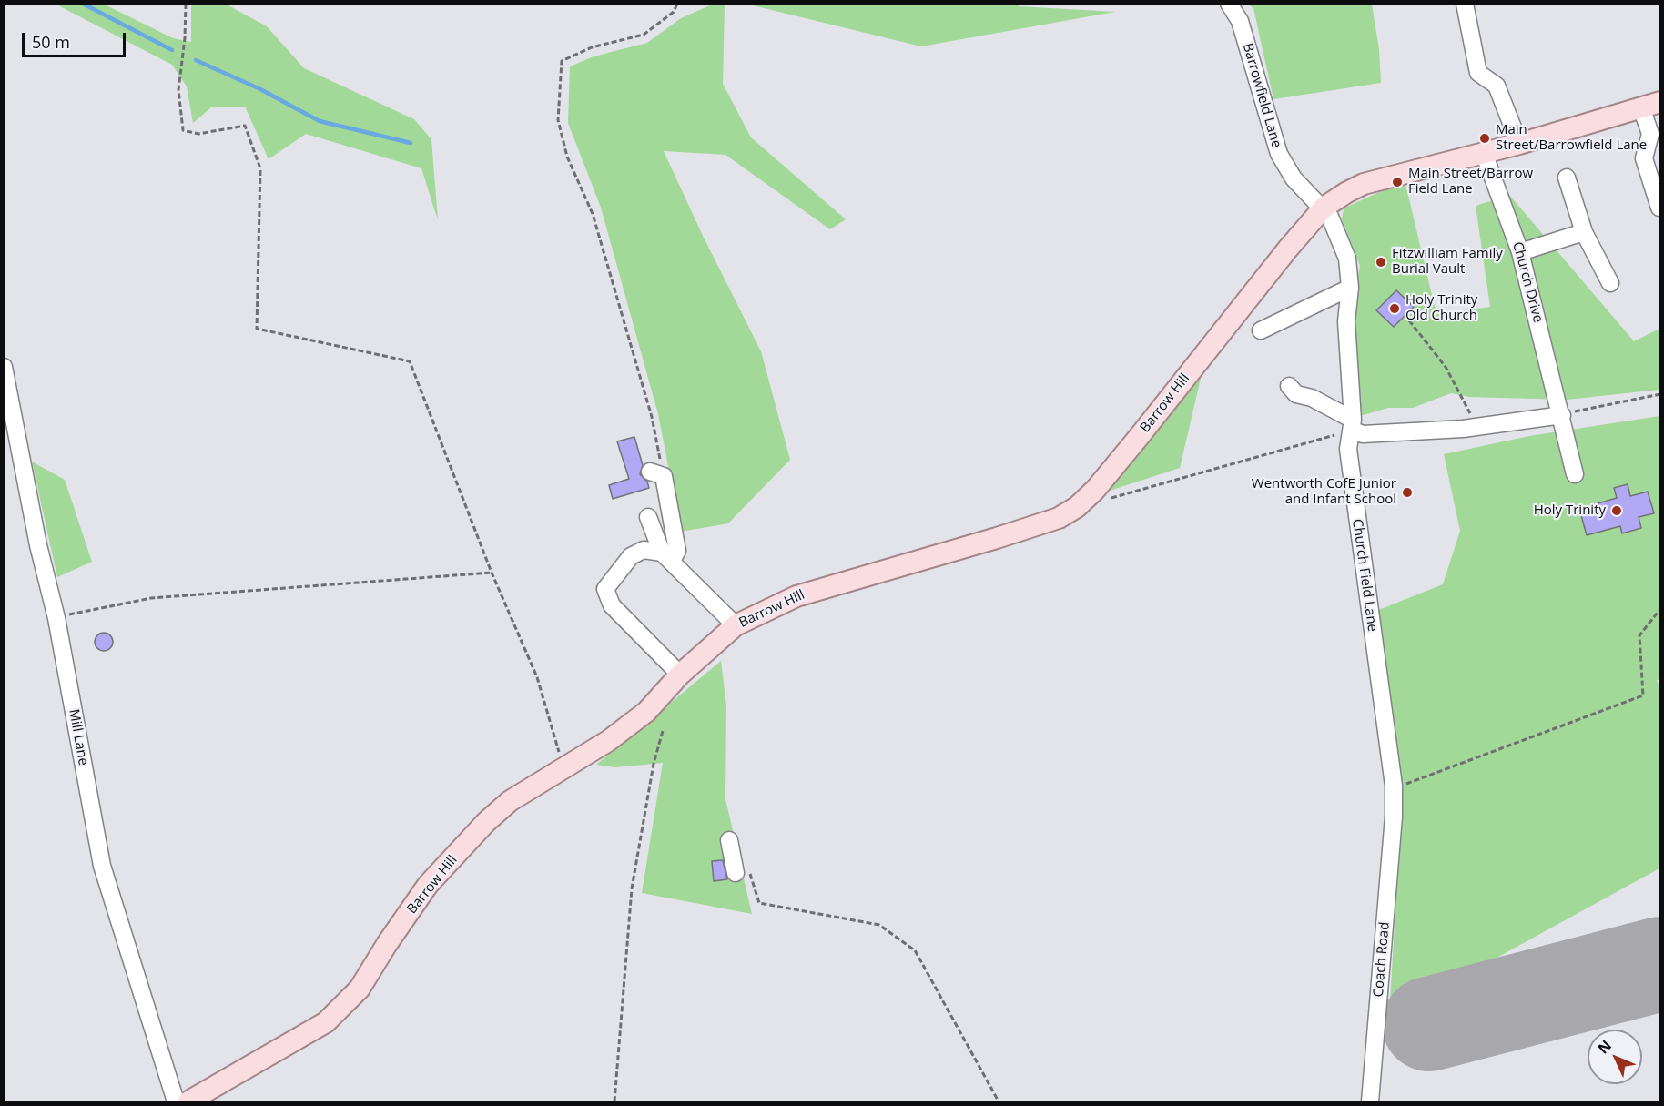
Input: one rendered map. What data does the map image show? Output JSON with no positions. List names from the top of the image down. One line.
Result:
{"streets":{"main road":["Barrow Hill"],"street":["Barrowfield Lane","Church Drive","Church Field Lane","Mill Lane","Coach Road"]},"crossings":[["Barrowfield Lane","Barrow Hill"],["Barrowfield Lane","Church Field Lane"],["Barrow Hill","Church Field Lane"],["Church Field Lane","Coach Road"]],"places":["Main Street/Barrowfield Lane","Main Street/Barrow Field Lane","Fitzwilliam Family Burial Vault","Holy Trinity Old Church","Wentworth CofE Junior and Infant School","Holy Trinity"],"scale_bar":"50 m","north":"top left"}
